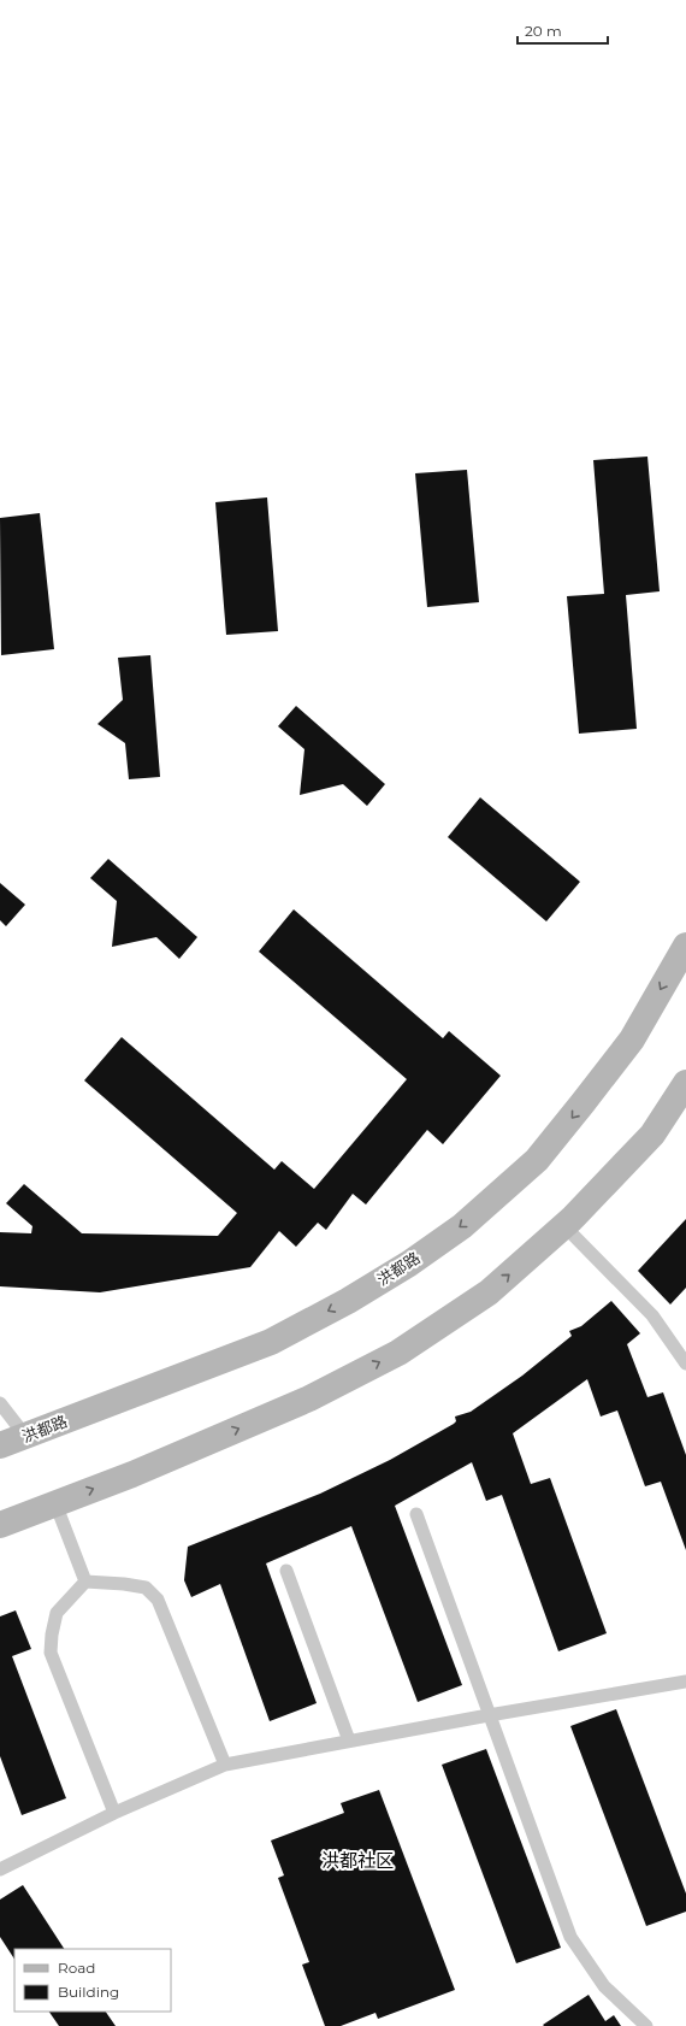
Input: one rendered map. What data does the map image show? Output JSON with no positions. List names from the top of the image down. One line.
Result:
{"streets":{"main road":["洪都路"]},"districts":["洪都社区"],"legend":["Road","Building"],"scale_bar":"20 m"}
